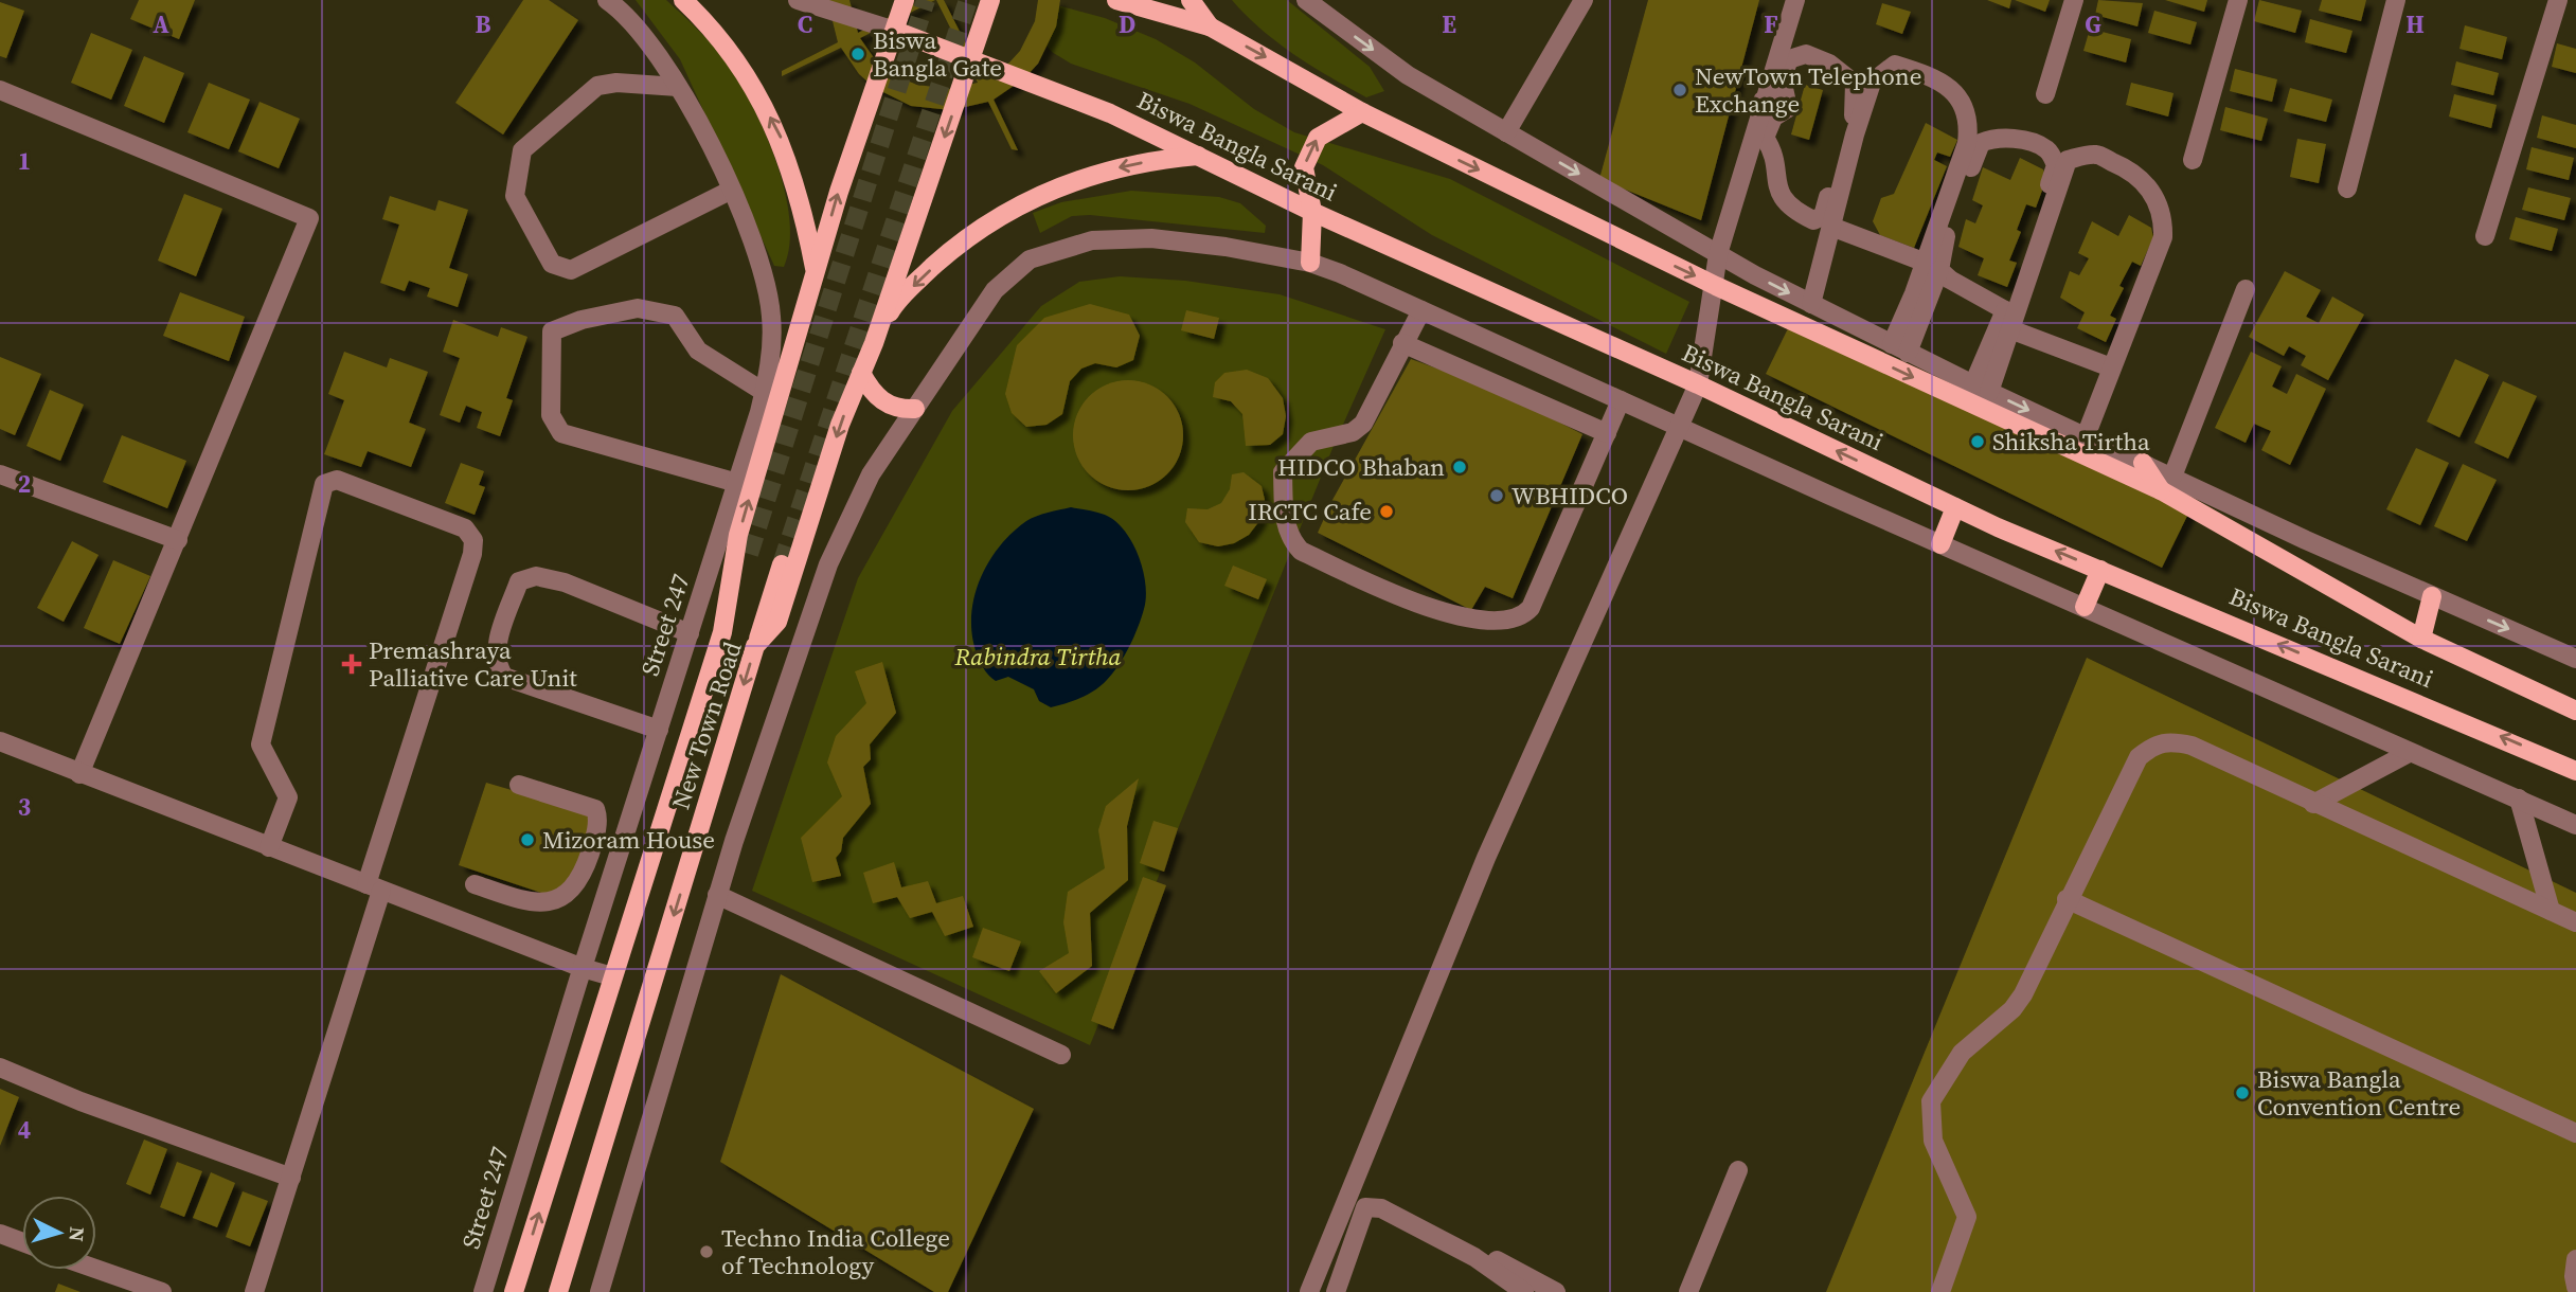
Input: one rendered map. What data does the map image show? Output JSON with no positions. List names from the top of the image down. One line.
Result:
{"streets":{"main road":["Biswa Bangla Sarani","New Town Road"],"street":["Street 247"]},"crossings":[["Biswa Bangla Sarani","New Town Road"]],"parks":["Rabindra Tirtha"],"places":{"other":["Biswa Bangla Gate","NewTown Telephone Exchange","Shiksha Tirtha","HIDCO Bhaban","WBHIDCO","IRCTC Cafe","Mizoram House","Biswa Bangla Convention Centre","Techno India College of Technology"],"health":["Premashraya Palliative Care Unit"]},"north":"right","grid":{"columns":["A","B","C","D","E","F","G","H"],"rows":["1","2","3","4"]}}
